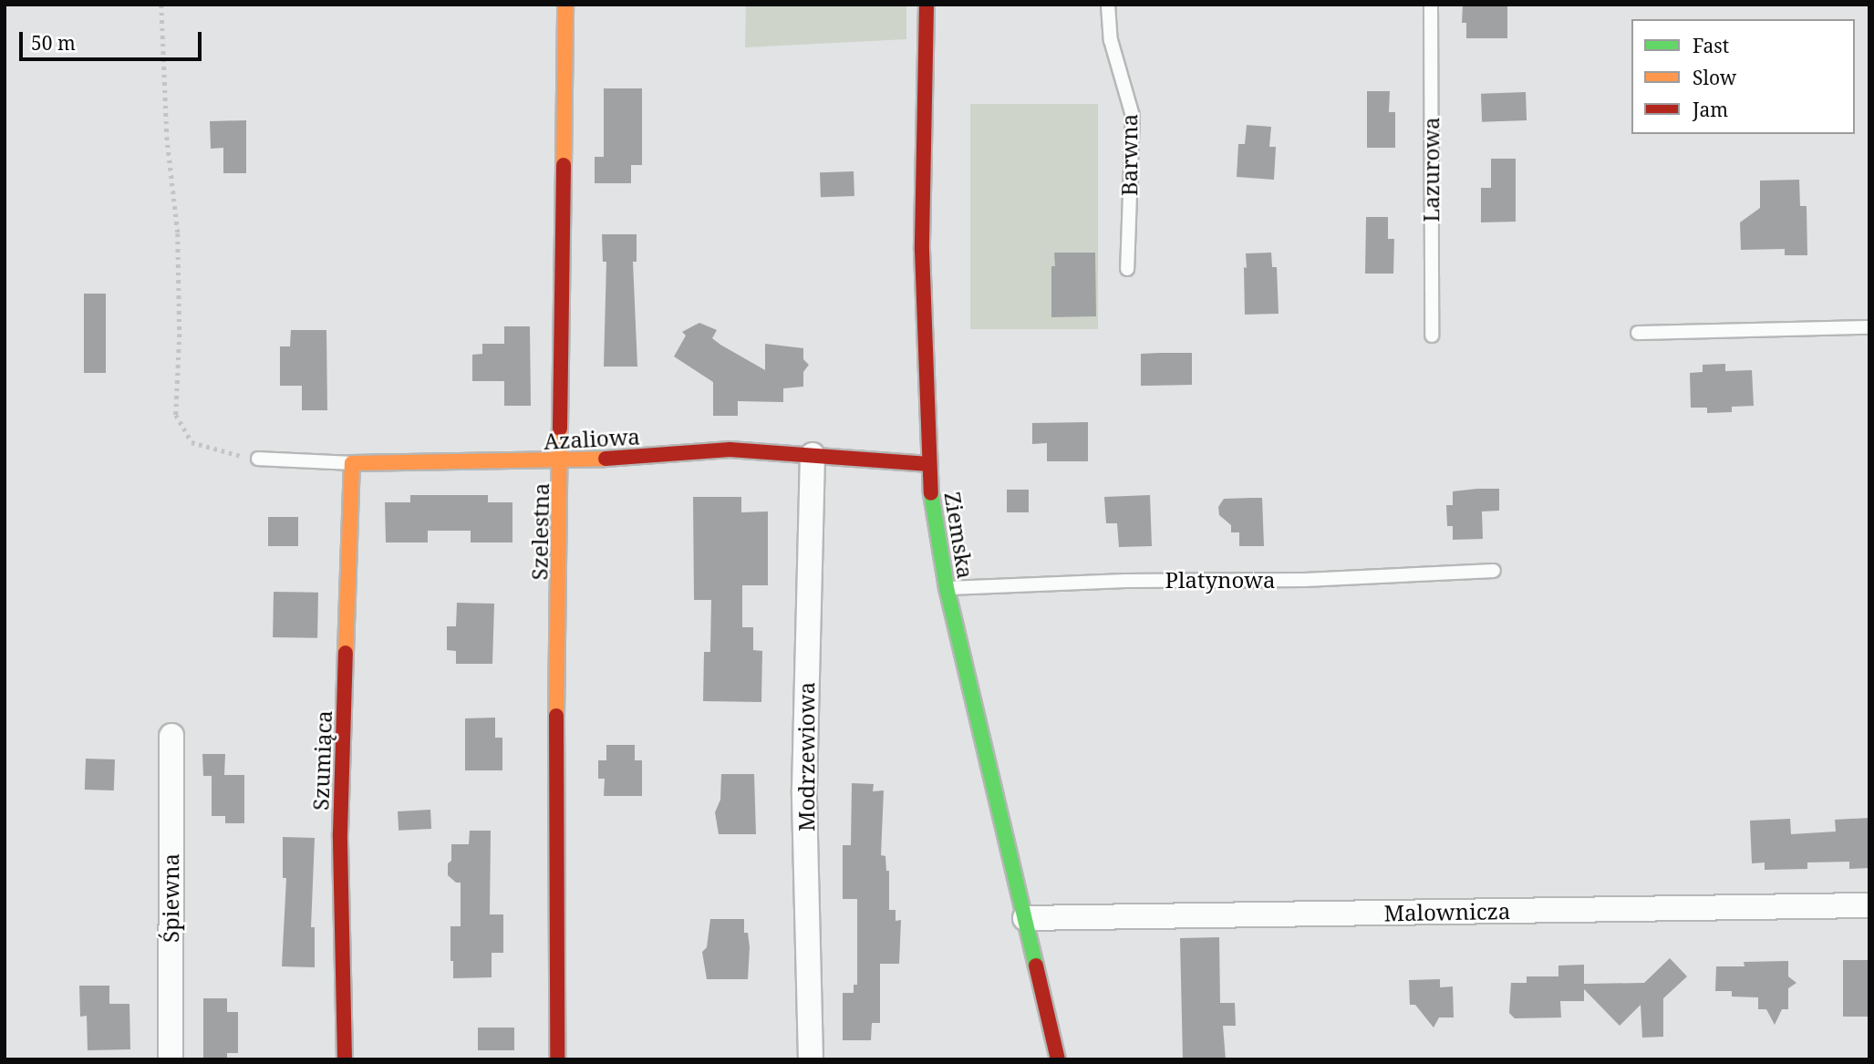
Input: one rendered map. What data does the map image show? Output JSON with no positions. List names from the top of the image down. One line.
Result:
{"streets":{"street":["Azaliowa","Szelestna","Ziemska","Modrzewiowa","Szumiąca","Śpiewna","Malownicza"],"lane":["Barwna","Lazurowa","Platynowa"]},"crossings":[["Azaliowa","Szelestna"],["Azaliowa","Ziemska"],["Azaliowa","Modrzewiowa"],["Azaliowa","Szumiąca"],["Ziemska","Platynowa"],["Ziemska","Malownicza"]],"legend":["Fast","Slow","Jam"],"scale_bar":"50 m"}
